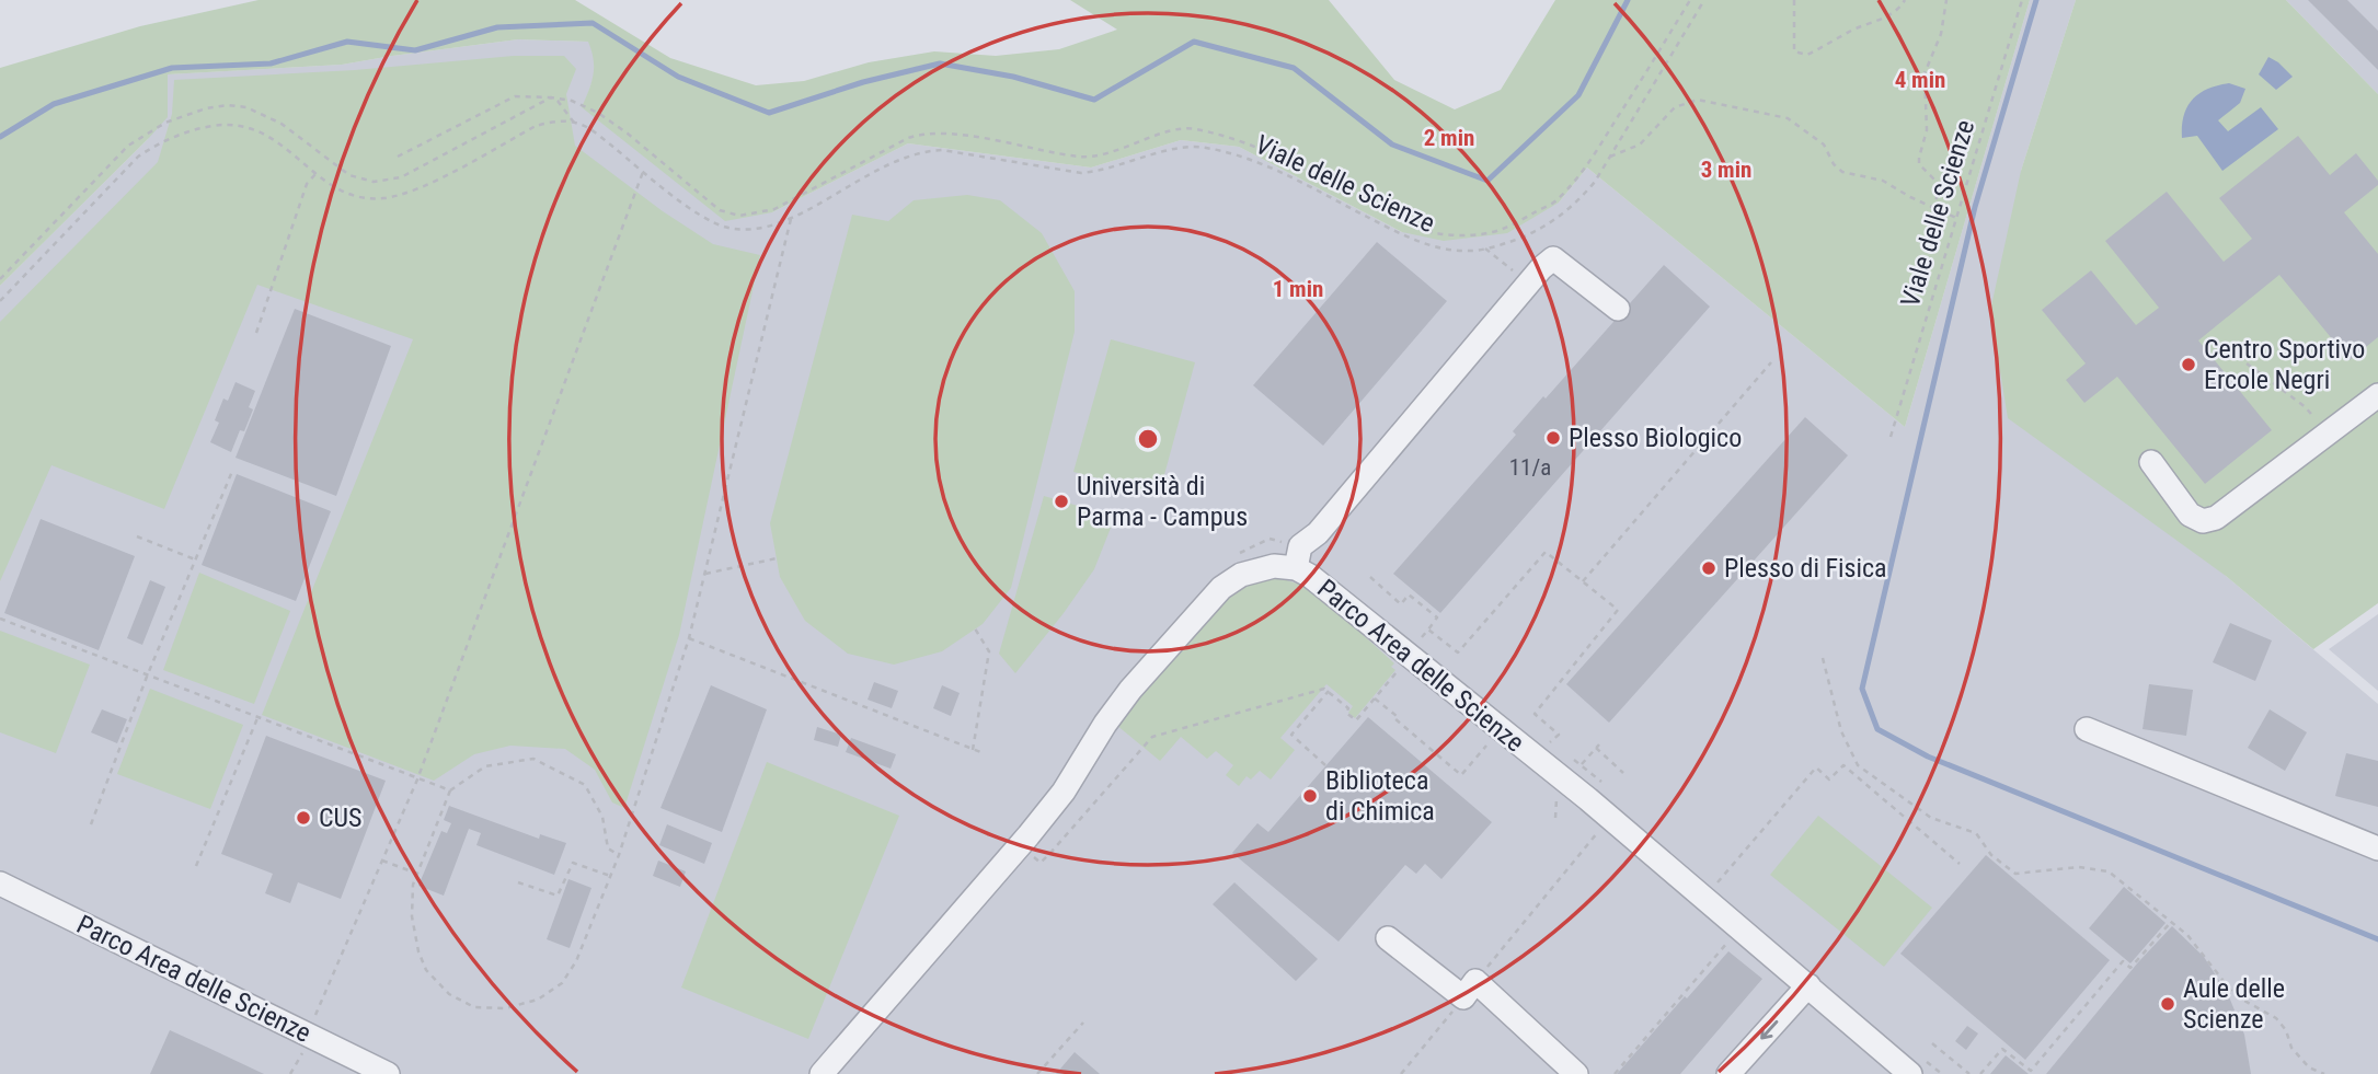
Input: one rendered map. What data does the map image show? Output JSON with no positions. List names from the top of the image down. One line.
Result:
{"streets":{"street":["Parco Area delle Scienze"],"path":["Viale delle Scienze"]},"places":["Centro Sportivo Ercole Negri","Plesso Biologico","Università di Parma - Campus","Plesso di Fisica","Biblioteca di Chimica","CUS","Aule delle Scienze"],"house_numbers":["11/a"],"rings":["4 min","2 min","3 min","1 min"]}
